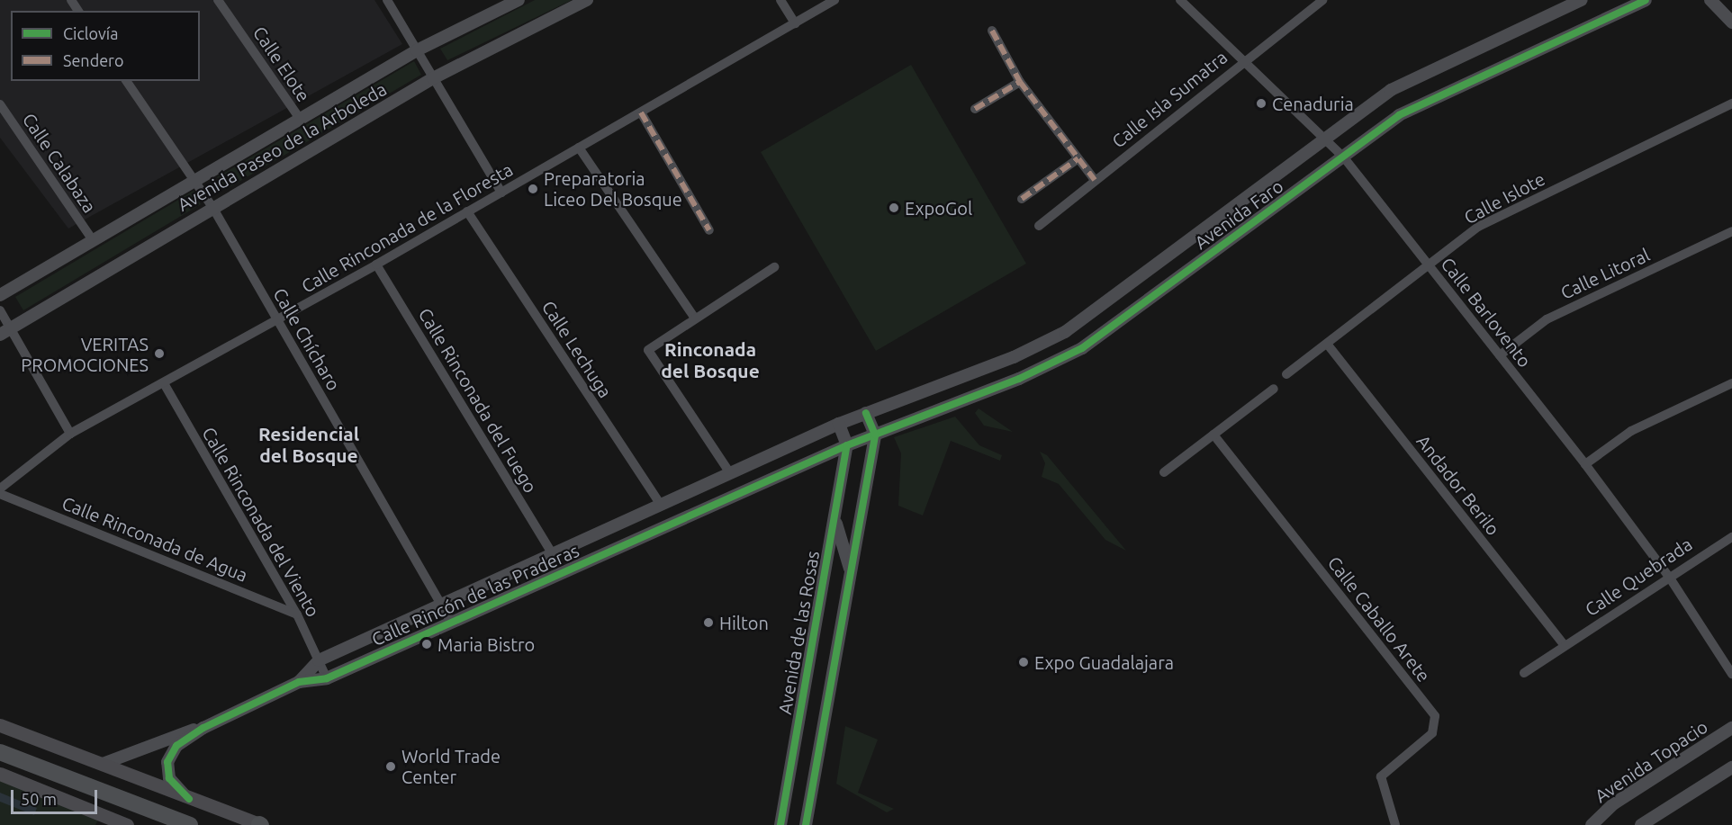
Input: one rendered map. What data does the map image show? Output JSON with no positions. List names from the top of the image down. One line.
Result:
{"streets":{"street":["Calle Elote","Calle Isla Sumatra","Avenida Paseo de la Arboleda","Calle Calabaza","Calle Islote","Avenida Faro","Calle Rinconada de la Floresta","Calle Litoral","Calle Barlovento","Calle Chícharo","Calle Lechuga","Calle Rinconada del Fuego","Andador Berilo","Calle Rinconada del Viento","Calle Rinconada de Agua","Calle Quebrada","Calle Rincón de las Praderas","Calle Caballo Arete","Avenida de las Rosas","Avenida Topacio"]},"crossings":[["Calle Elote","Avenida Paseo de la Arboleda"],["Calle Isla Sumatra","Calle Barlovento"],["Avenida Paseo de la Arboleda","Calle Calabaza"],["Avenida Paseo de la Arboleda","Calle Chícharo"],["Calle Islote","Calle Barlovento"],["Calle Islote","Andador Berilo"],["Avenida Faro","Calle Barlovento"],["Avenida Faro","Calle Rincón de las Praderas"],["Avenida Faro","Avenida de las Rosas"],["Calle Rinconada de la Floresta","Calle Chícharo"],["Calle Rinconada de la Floresta","Calle Lechuga"],["Calle Rinconada de la Floresta","Calle Rinconada del Fuego"],["Calle Rinconada de la Floresta","Calle Rinconada del Viento"],["Calle Litoral","Calle Barlovento"],["Calle Barlovento","Calle Quebrada"],["Calle Chícharo","Calle Rincón de las Praderas"],["Calle Lechuga","Calle Rincón de las Praderas"],["Calle Rinconada del Fuego","Calle Rincón de las Praderas"],["Andador Berilo","Calle Quebrada"],["Calle Rinconada del Viento","Calle Rinconada de Agua"],["Calle Rinconada del Viento","Calle Rincón de las Praderas"],["Calle Rincón de las Praderas","Avenida de las Rosas"]],"districts":["Rinconada del Bosque","Residencial del Bosque"],"places":["Cenaduria","Preparatoria Liceo Del Bosque","ExpoGol","VERITAS PROMOCIONES","Hilton","Maria Bistro","Expo Guadalajara","World Trade Center"],"legend":["Ciclovía","Sendero"],"scale_bar":"50 m"}
